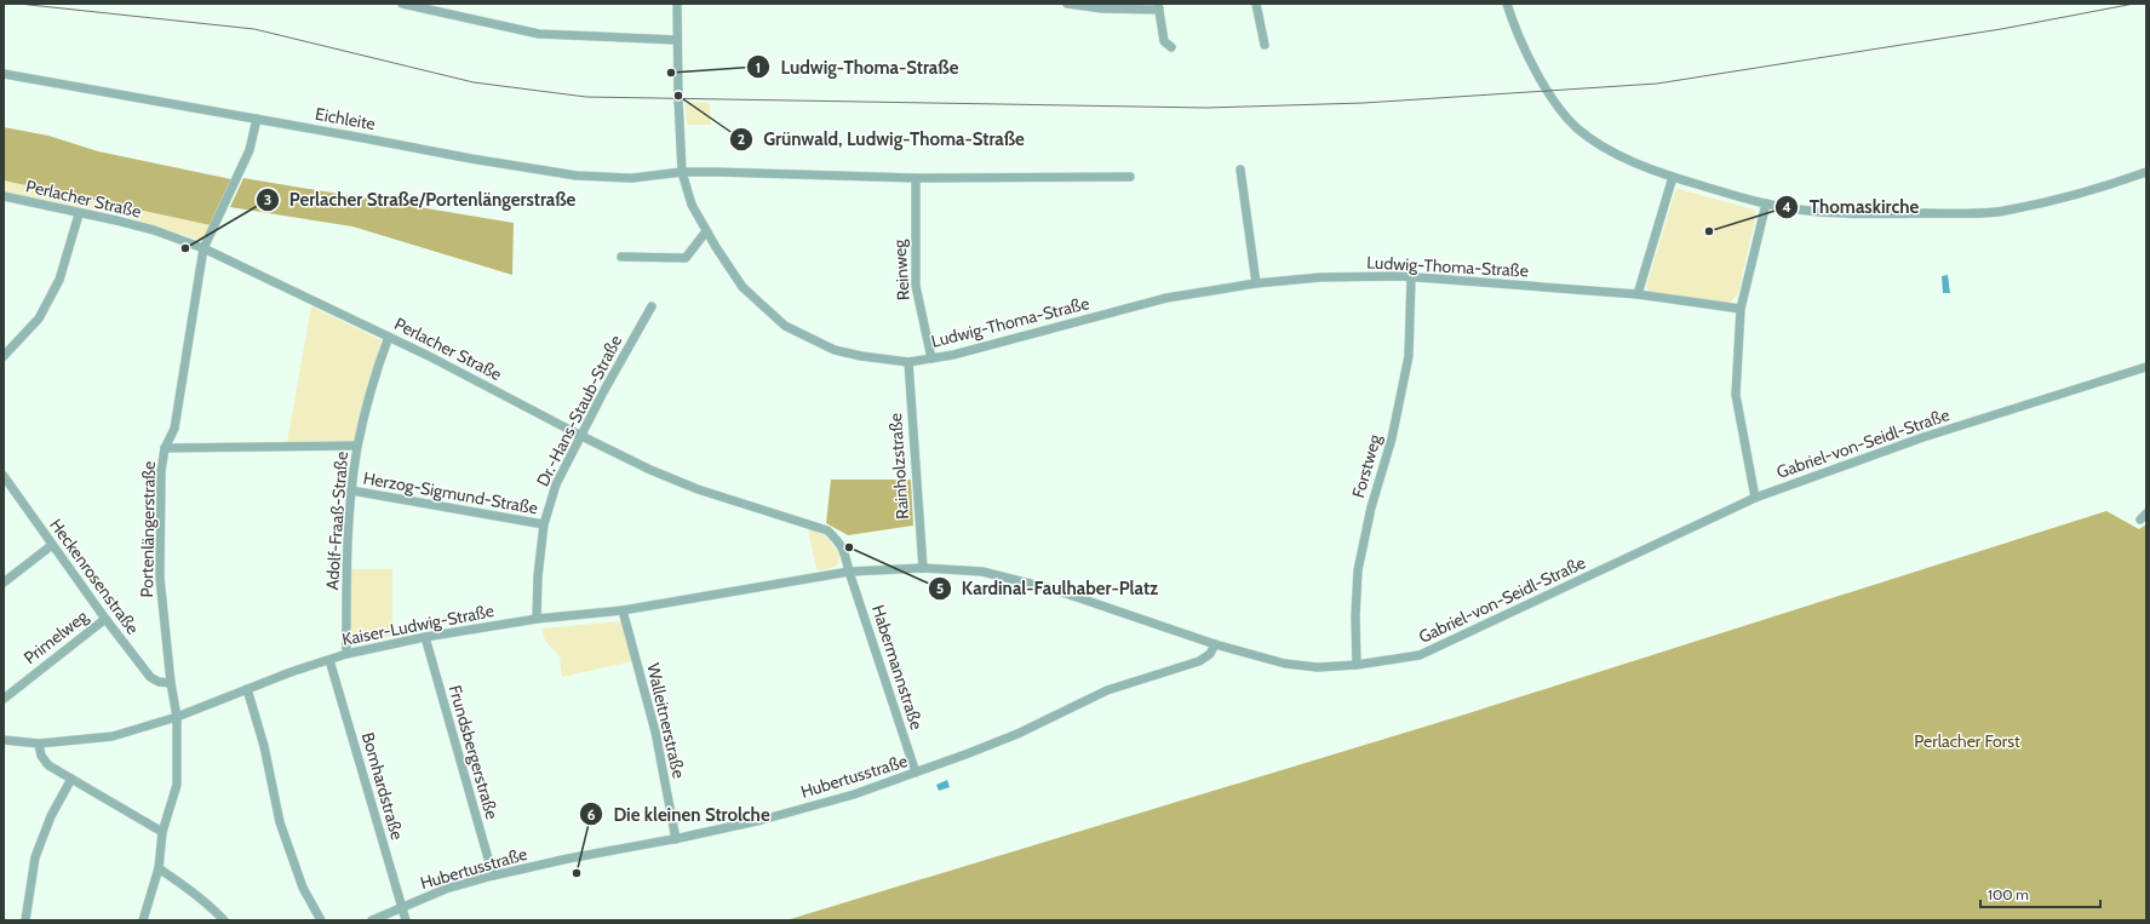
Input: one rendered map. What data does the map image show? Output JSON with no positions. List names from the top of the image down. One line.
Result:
{"streets":{"street":["Eichleite","Perlacher Straße","Ludwig-Thoma-Straße","Reinweg","Dr.-Hans-Staub-Straße","Gabriel-von-Seidl-Straße","Rainholzstraße","Forstweg","Herzog-Sigmund-Straße","Adolf-Fraaß-Straße","Portenlängerstraße","Heckenrosenstraße","Kaiser-Ludwig-Straße","Primelweg","Habermannstraße","Walleitnerstraße","Frundsbergerstraße","Hubertusstraße","Bomhardstraße"]},"crossings":[["Eichleite","Ludwig-Thoma-Straße"],["Eichleite","Reinweg"],["Eichleite","Portenlängerstraße"],["Perlacher Straße","Dr.-Hans-Staub-Straße"],["Perlacher Straße","Gabriel-von-Seidl-Straße"],["Perlacher Straße","Adolf-Fraaß-Straße"],["Perlacher Straße","Portenlängerstraße"],["Perlacher Straße","Kaiser-Ludwig-Straße"],["Perlacher Straße","Habermannstraße"],["Ludwig-Thoma-Straße","Reinweg"],["Ludwig-Thoma-Straße","Rainholzstraße"],["Ludwig-Thoma-Straße","Forstweg"],["Dr.-Hans-Staub-Straße","Herzog-Sigmund-Straße"],["Dr.-Hans-Staub-Straße","Kaiser-Ludwig-Straße"],["Gabriel-von-Seidl-Straße","Rainholzstraße"],["Gabriel-von-Seidl-Straße","Forstweg"],["Gabriel-von-Seidl-Straße","Kaiser-Ludwig-Straße"],["Gabriel-von-Seidl-Straße","Habermannstraße"],["Gabriel-von-Seidl-Straße","Hubertusstraße"],["Herzog-Sigmund-Straße","Adolf-Fraaß-Straße"],["Herzog-Sigmund-Straße","Portenlängerstraße"],["Adolf-Fraaß-Straße","Kaiser-Ludwig-Straße"],["Portenlängerstraße","Heckenrosenstraße"],["Portenlängerstraße","Kaiser-Ludwig-Straße"],["Heckenrosenstraße","Primelweg"],["Kaiser-Ludwig-Straße","Habermannstraße"],["Kaiser-Ludwig-Straße","Walleitnerstraße"],["Kaiser-Ludwig-Straße","Frundsbergerstraße"],["Kaiser-Ludwig-Straße","Bomhardstraße"],["Habermannstraße","Hubertusstraße"],["Walleitnerstraße","Hubertusstraße"],["Frundsbergerstraße","Hubertusstraße"],["Hubertusstraße","Bomhardstraße"]],"parks":["Perlacher Forst"],"places":["Ludwig-Thoma-Straße","Grünwald, Ludwig-Thoma-Straße","Thomaskirche","Perlacher Straße/Portenlängerstraße","Kardinal-Faulhaber-Platz","Die kleinen Strolche"],"scale_bar":"100 m"}
